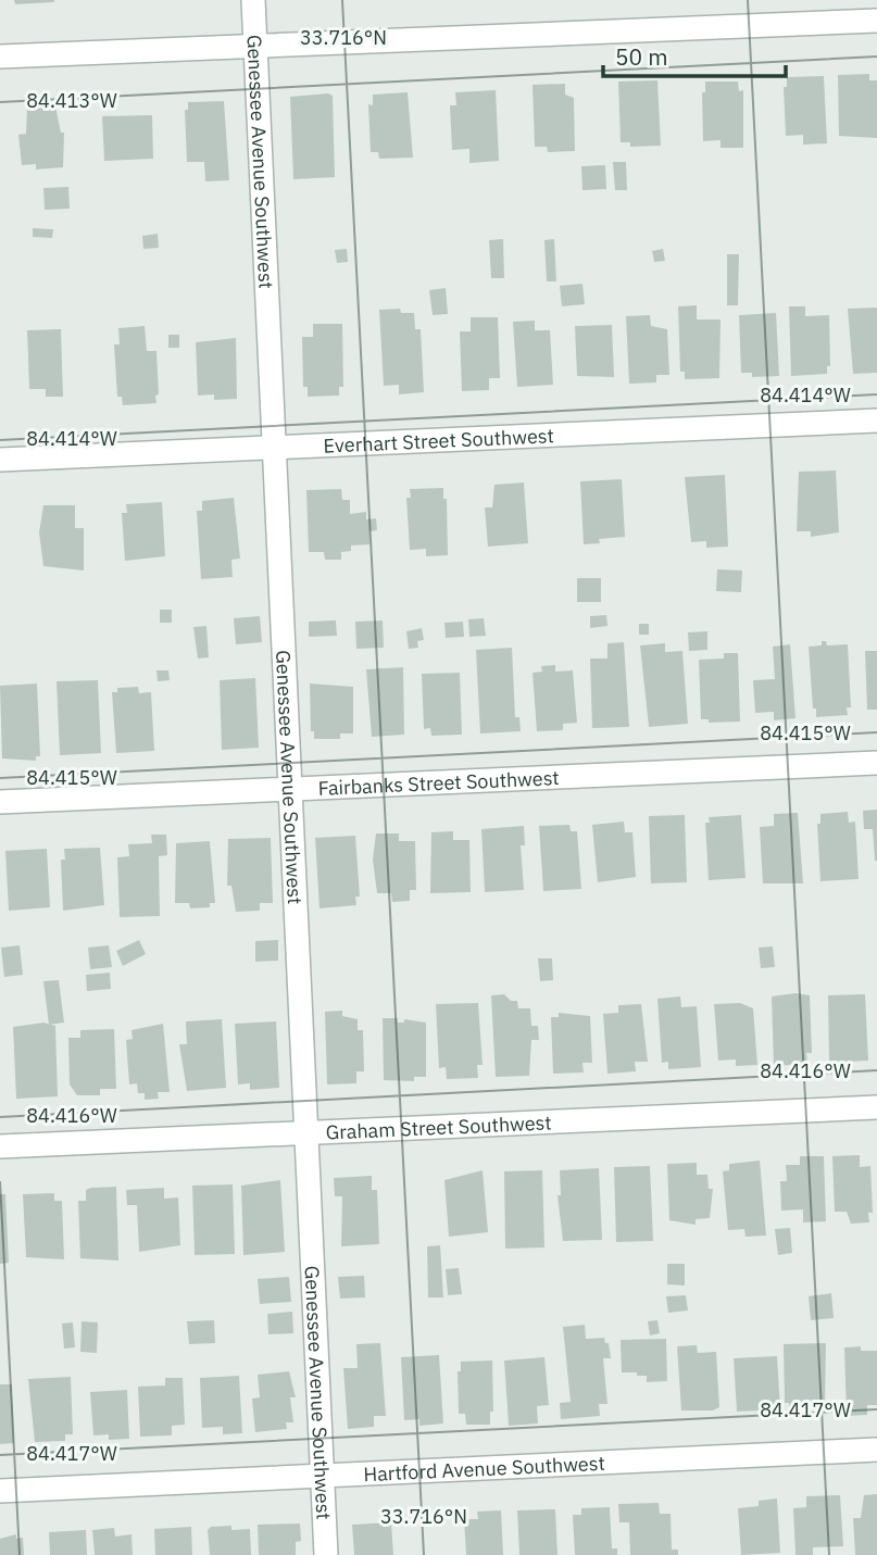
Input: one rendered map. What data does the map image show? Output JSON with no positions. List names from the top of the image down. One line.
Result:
{"streets":{"street":["Genessee Avenue Southwest","Everhart Street Southwest","Fairbanks Street Southwest","Graham Street Southwest","Hartford Avenue Southwest"]},"crossings":[["Genessee Avenue Southwest","Everhart Street Southwest"],["Genessee Avenue Southwest","Fairbanks Street Southwest"],["Genessee Avenue Southwest","Graham Street Southwest"],["Genessee Avenue Southwest","Hartford Avenue Southwest"]],"scale_bar":"50 m","coordinates":["33.716°N","84.413°W","84.414°W","84.415°W","84.416°W","84.417°W"]}
